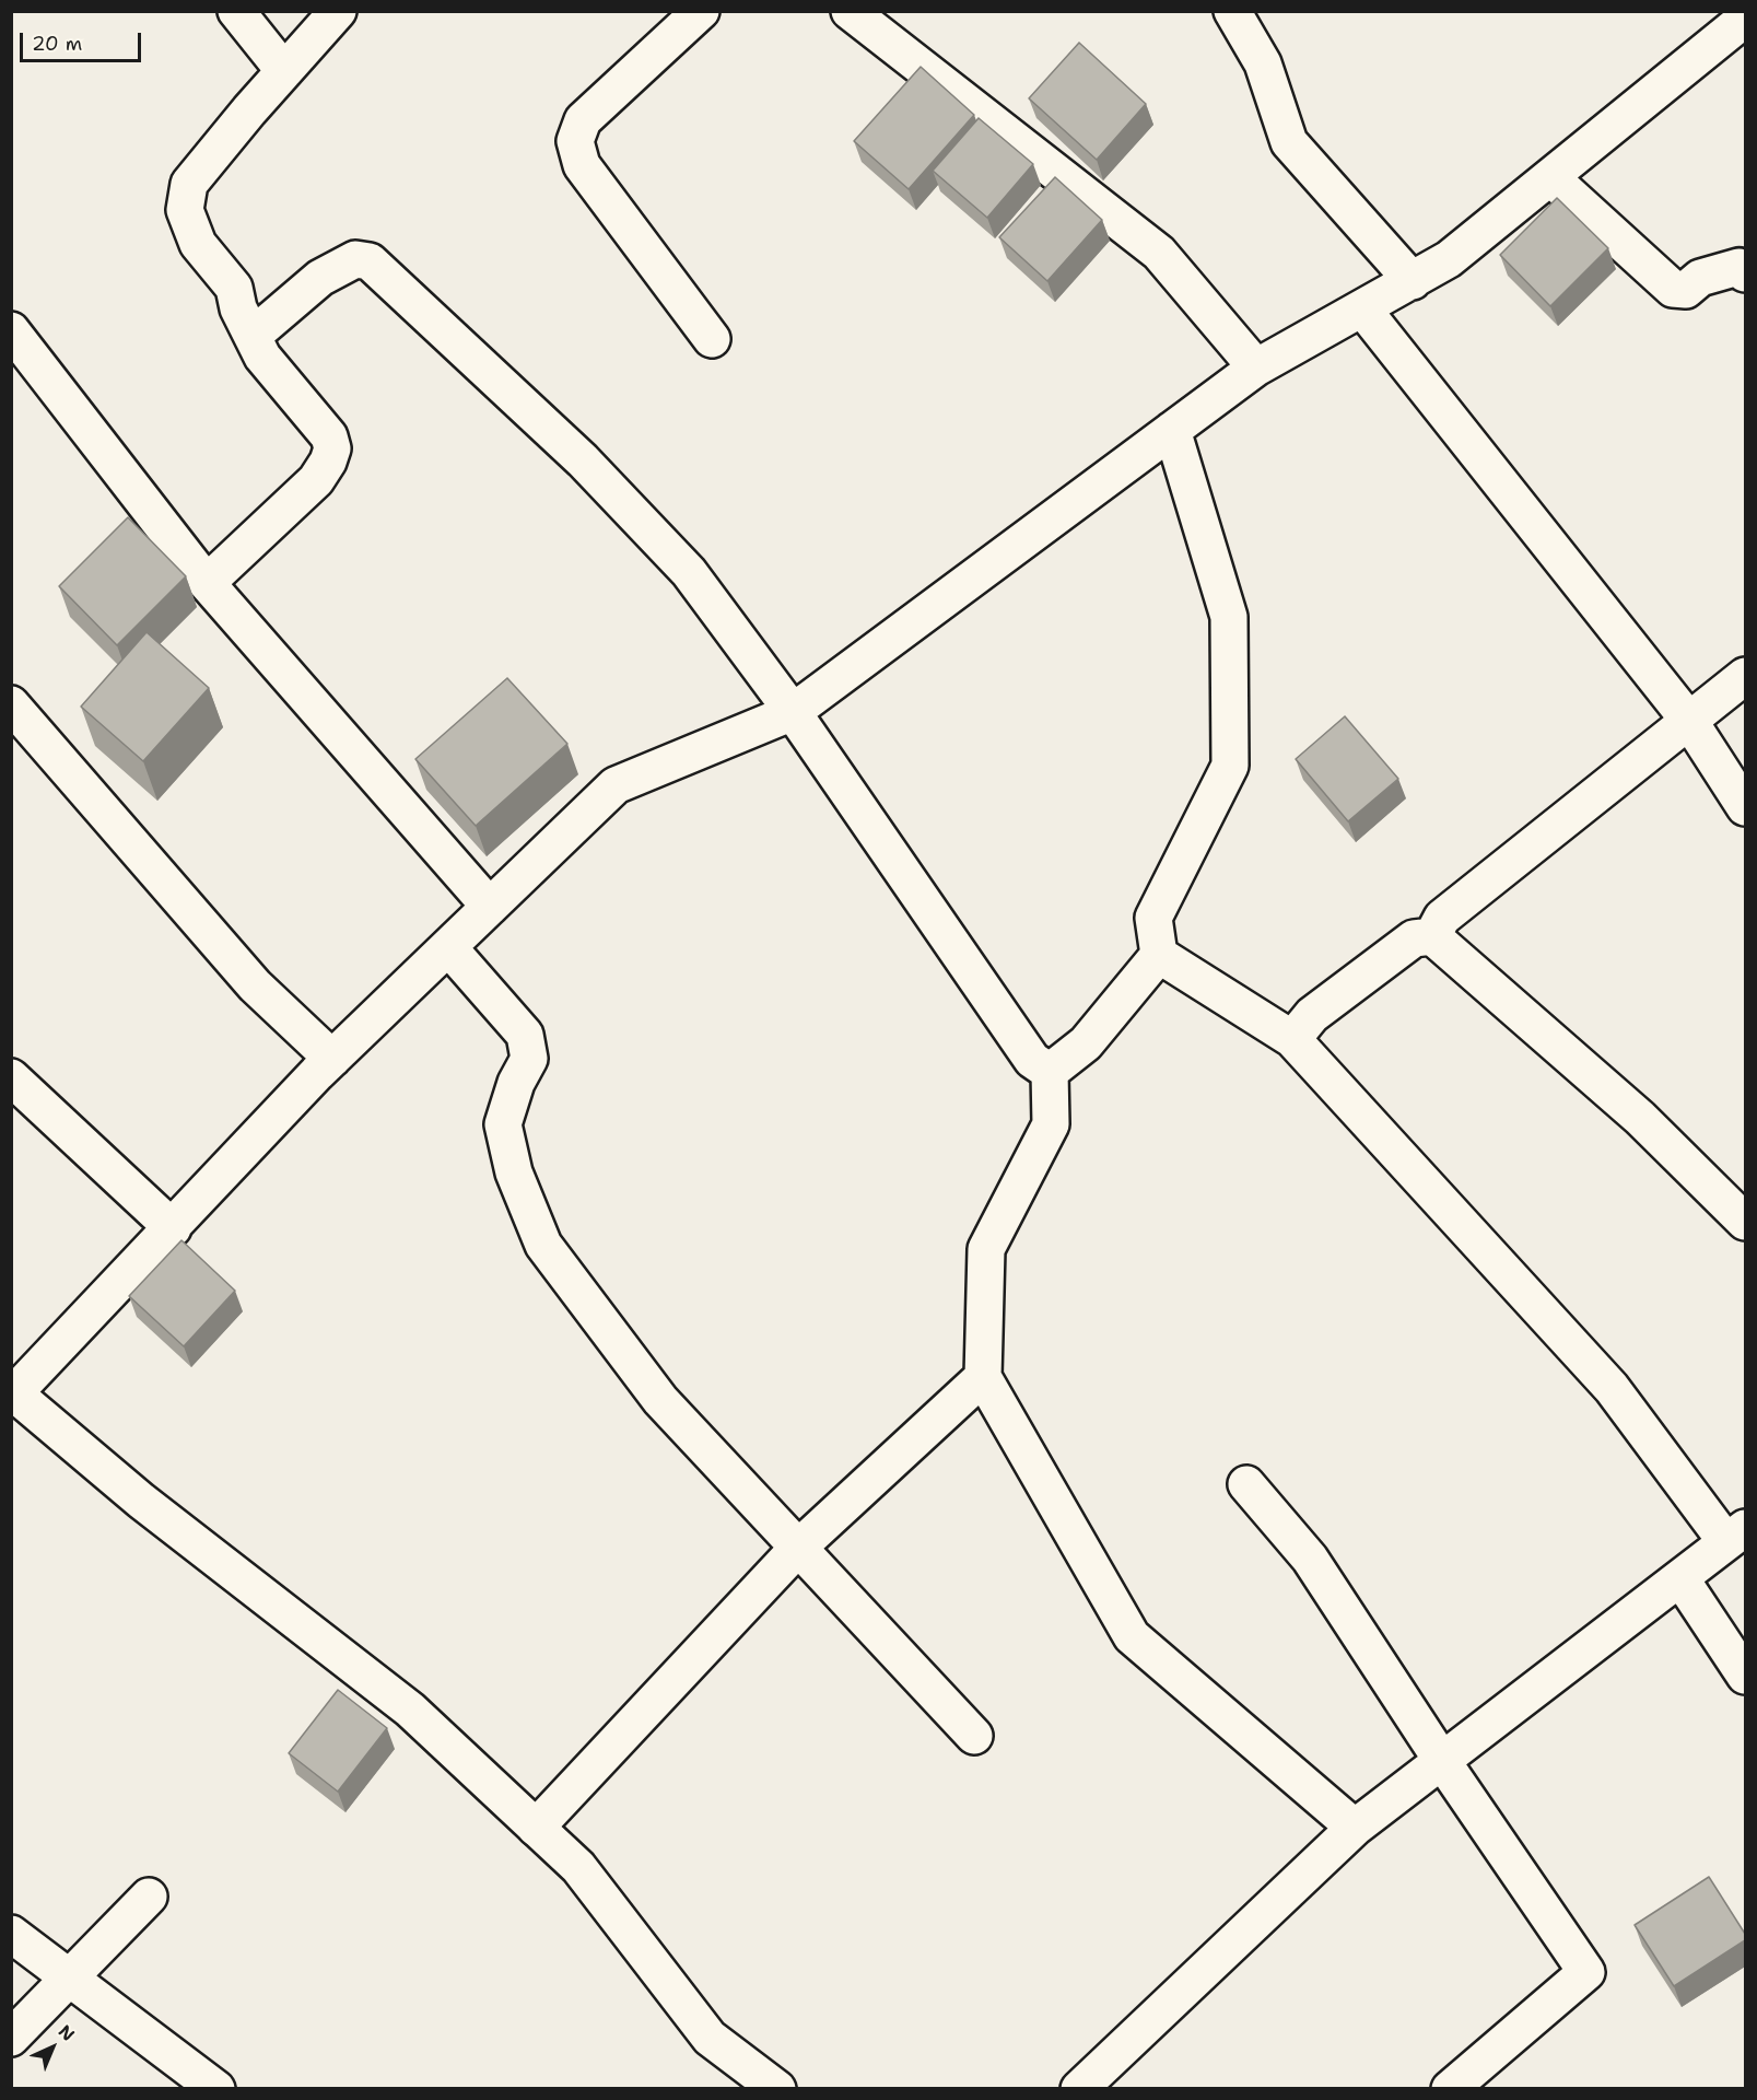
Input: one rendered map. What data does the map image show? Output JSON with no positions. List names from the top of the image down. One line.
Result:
{"scale_bar":"20 m","north":"top right"}
